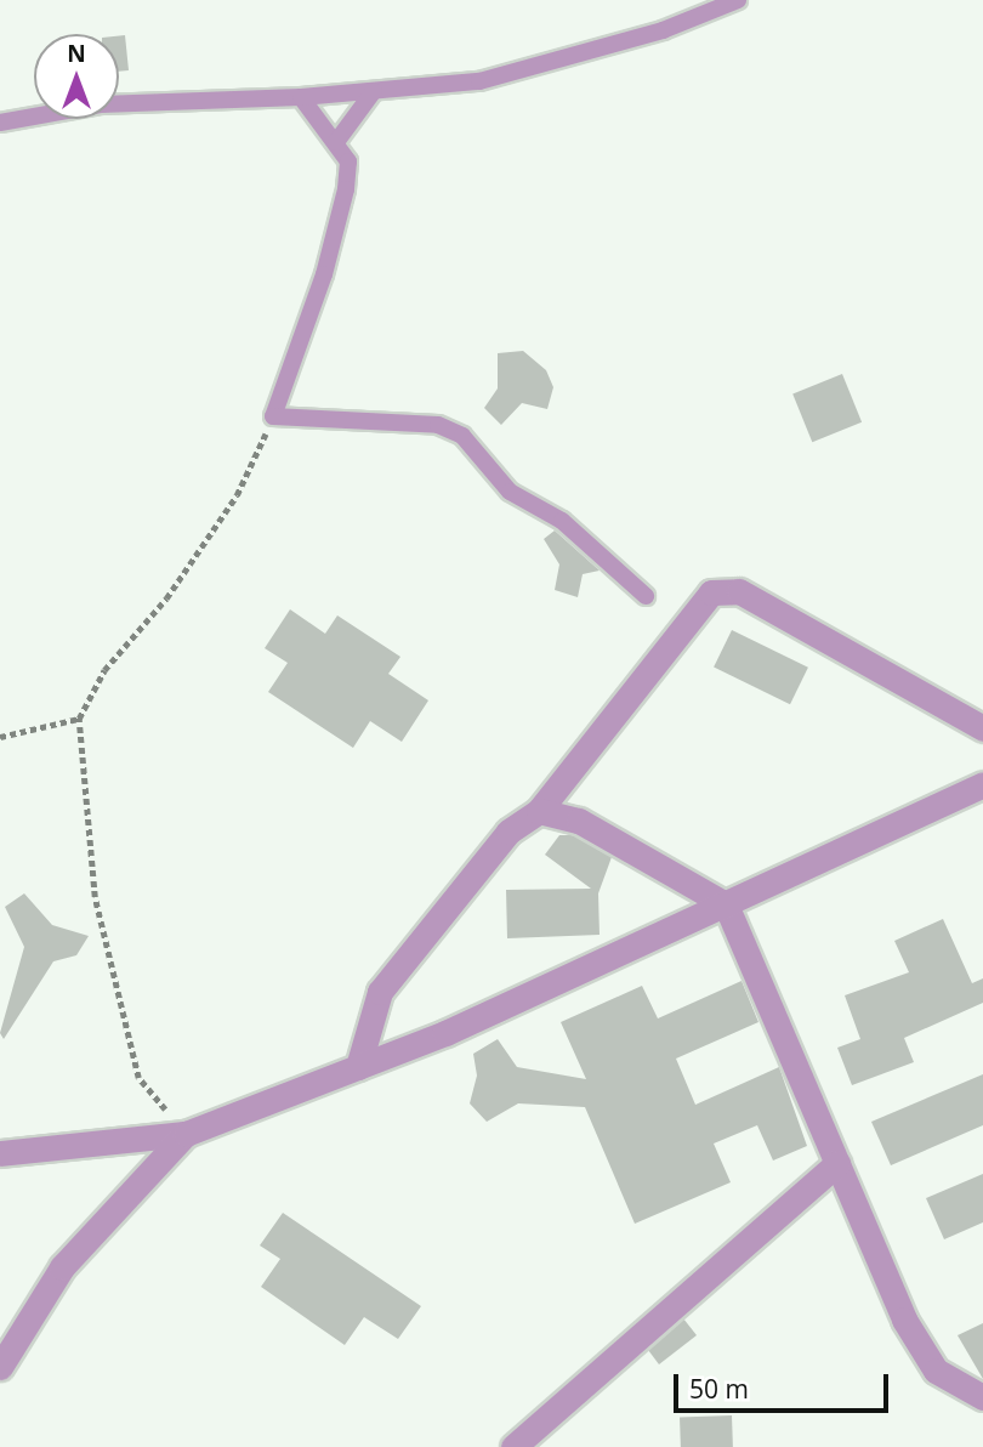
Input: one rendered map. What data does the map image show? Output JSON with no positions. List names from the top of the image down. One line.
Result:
{"scale_bar":"50 m","north":"top"}
